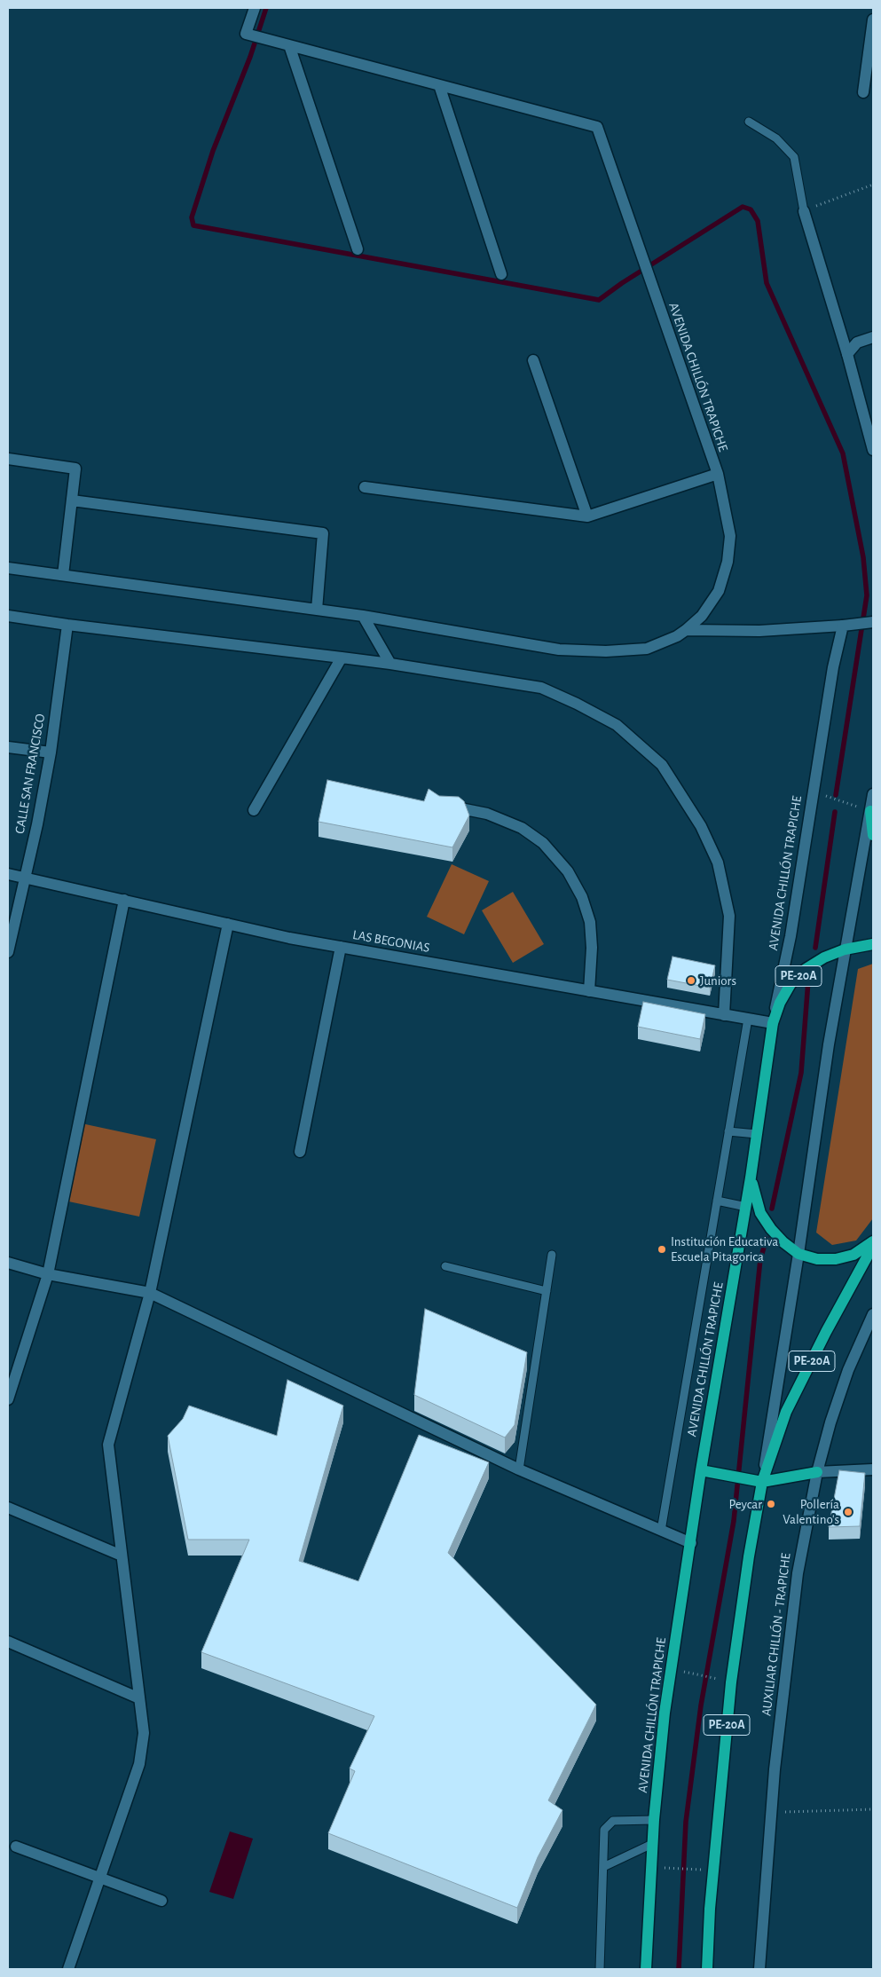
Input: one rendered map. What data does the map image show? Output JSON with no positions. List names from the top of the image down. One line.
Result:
{"streets":{"main road":["AVENIDA CHILLÓN TRAPICHE","PE-20A"],"street":["CALLE SAN FRANCISCO","LAS BEGONIAS","AUXILIAR CHILLÓN - TRAPICHE"]},"crossings":[["AVENIDA CHILLÓN TRAPICHE","LAS BEGONIAS"],["AVENIDA CHILLÓN TRAPICHE","PE-20A"],["CALLE SAN FRANCISCO","LAS BEGONIAS"],["LAS BEGONIAS","PE-20A"]],"places":["Juniors","Institución Educativa Escuela Pitagorica","Peycar","Pollería Valentino's"]}
